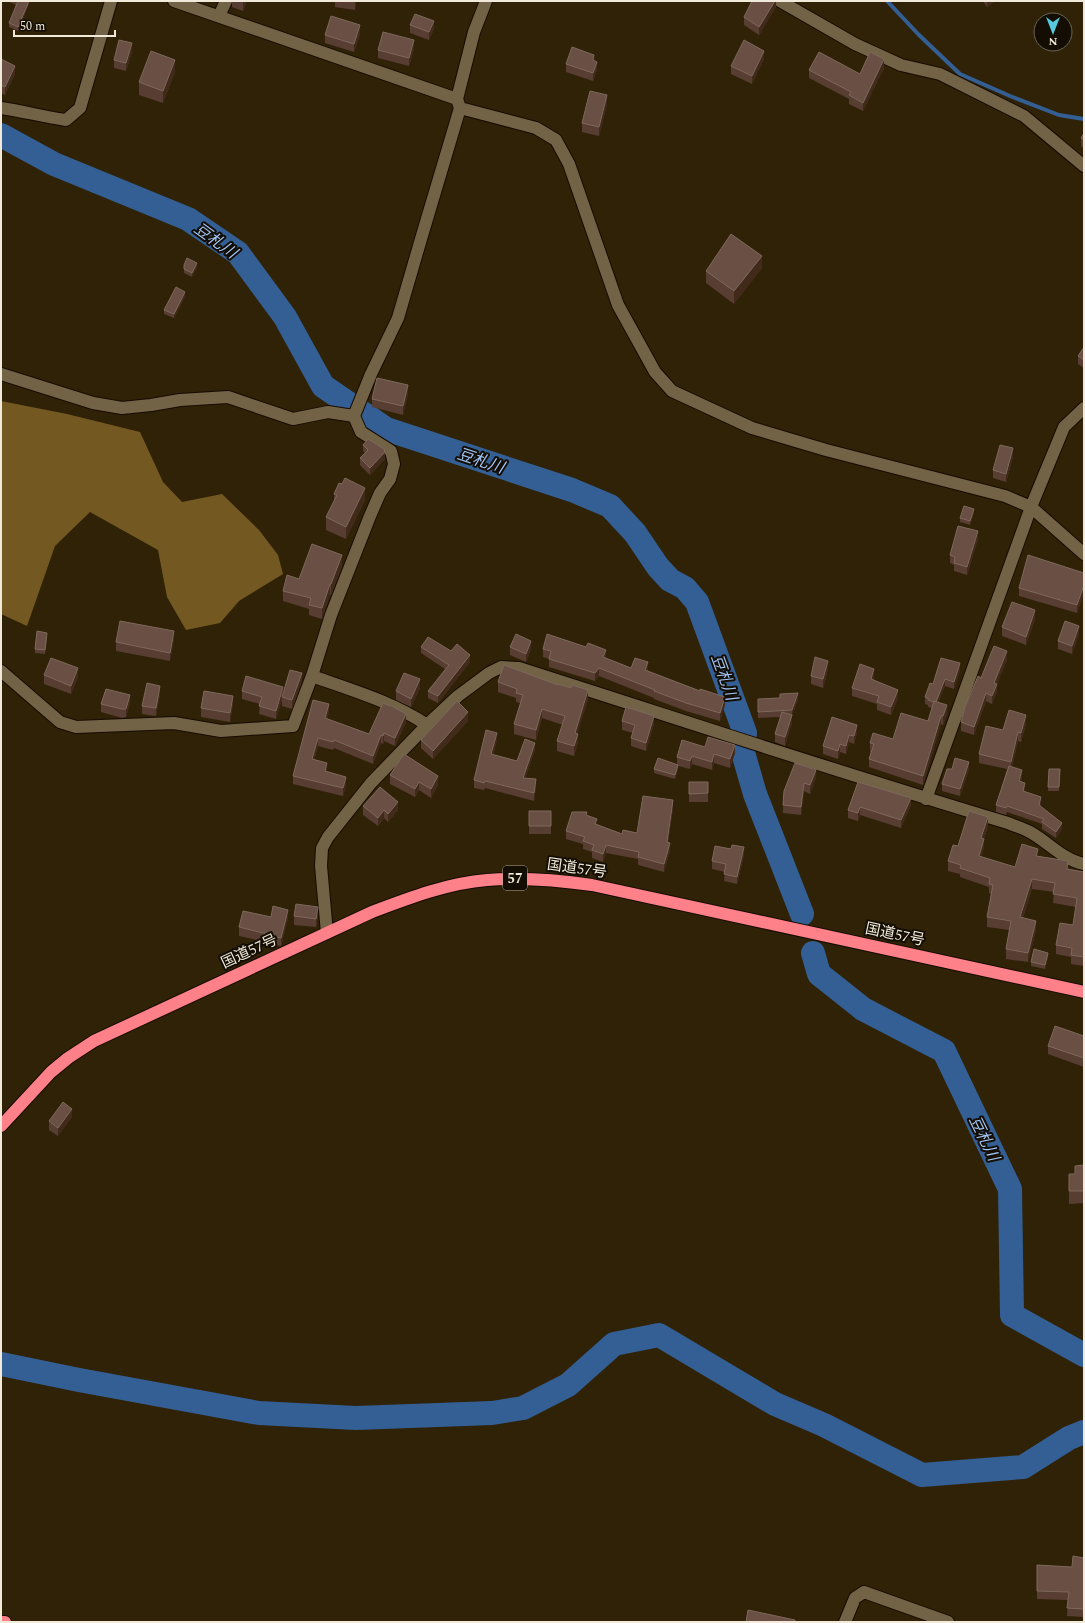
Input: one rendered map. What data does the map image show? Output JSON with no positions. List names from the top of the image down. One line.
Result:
{"streets":{"highway":["国道57号","57"]},"water":["豆札川"],"scale_bar":"50 m","north":"bottom"}
